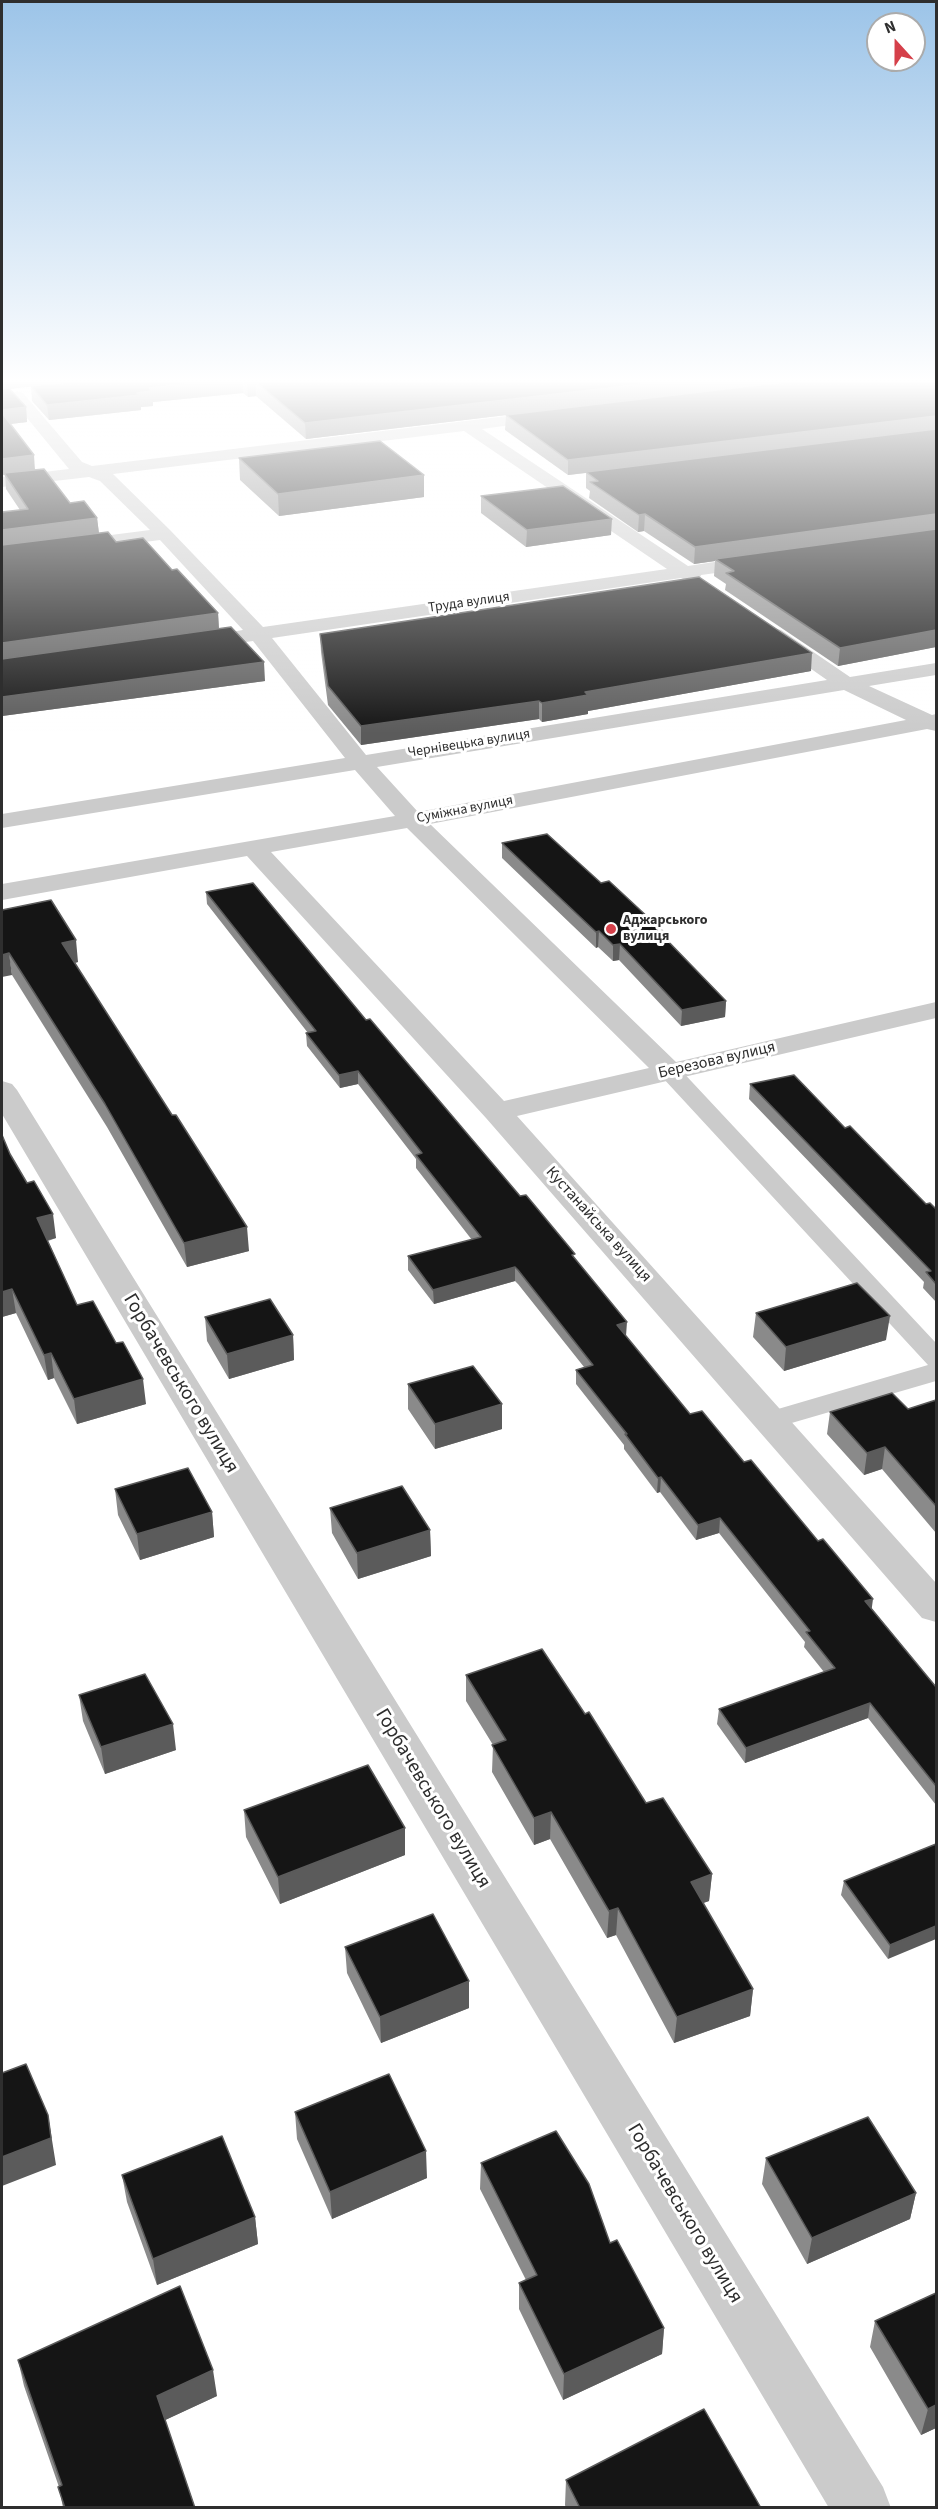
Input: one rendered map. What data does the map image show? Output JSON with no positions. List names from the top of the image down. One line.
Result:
{"streets":{"street":["Труда вулиця","Чернівецька вулиця","Суміжна вулиця","Березова вулиця","Кустанайська вулиця","Горбачевського вулиця"]},"crossings":[["Суміжна вулиця","Кустанайська вулиця"],["Березова вулиця","Кустанайська вулиця"]],"places":["Аджарського вулиця"],"north":"top"}
